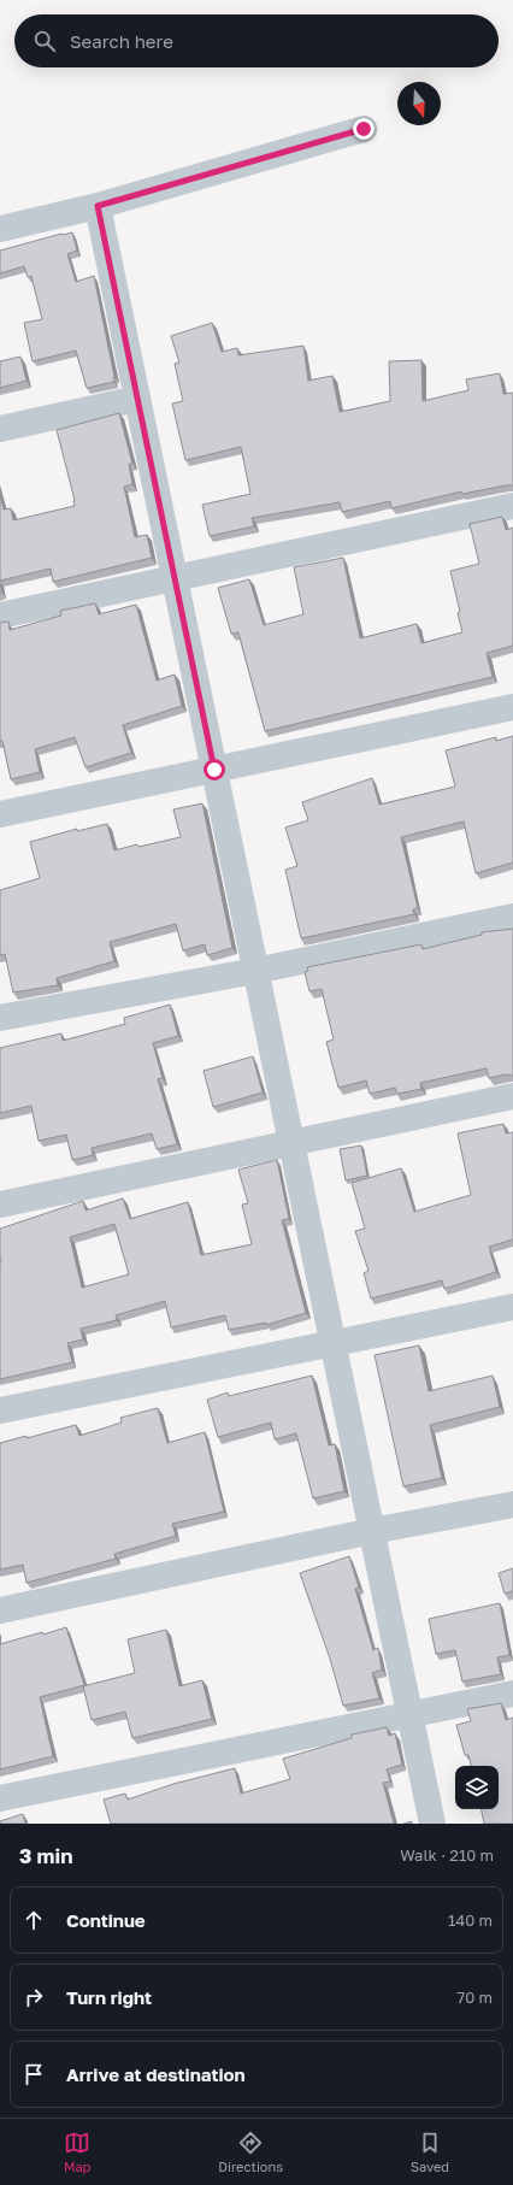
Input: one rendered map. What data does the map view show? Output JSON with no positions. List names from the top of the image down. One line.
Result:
{"north":"bottom","page":{"search":"Search here","heading":["3 min","Walk · 210 m"],"list":[["Continue","140 m"],["Turn right","70 m"],"Arrive at destination"],"nav":["Map","Directions","Saved"]}}
